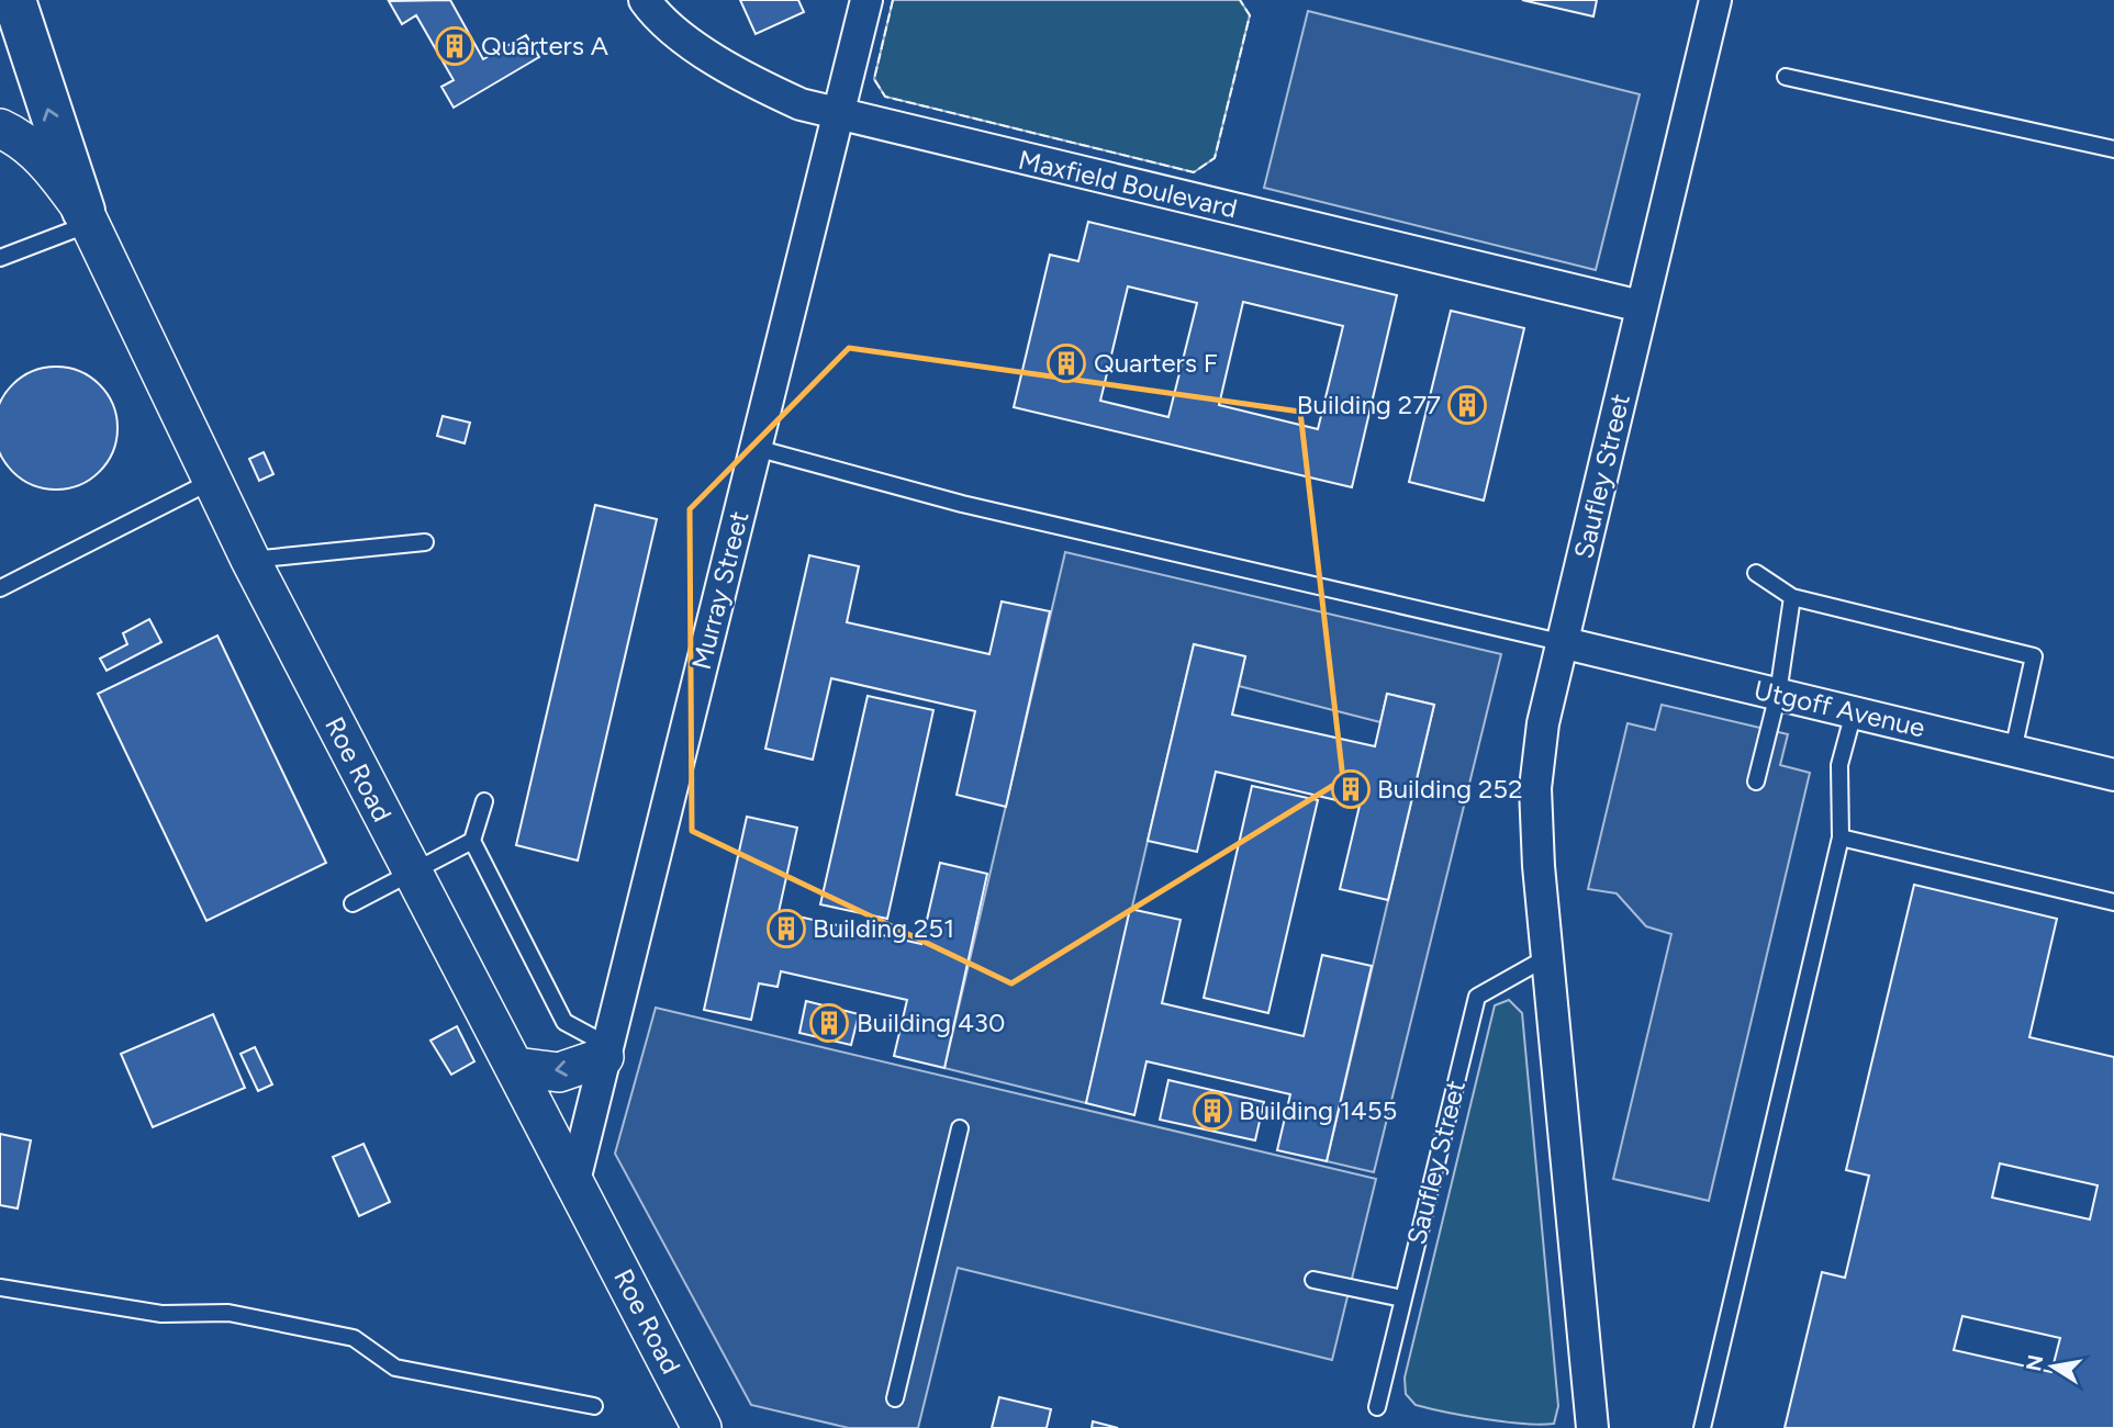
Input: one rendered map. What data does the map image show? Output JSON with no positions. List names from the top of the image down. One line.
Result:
{"streets":{"street":["Maxfield Boulevard","Saufley Street","Murray Street","Utgoff Avenue","Roe Road"]},"crossings":[["Maxfield Boulevard","Saufley Street"],["Maxfield Boulevard","Murray Street"],["Saufley Street","Utgoff Avenue"],["Murray Street","Roe Road"]],"places":{"building":["Quarters A","Quarters F","Building 277","Building 252","Building 251","Building 430","Building 1455"]},"north":"left"}
